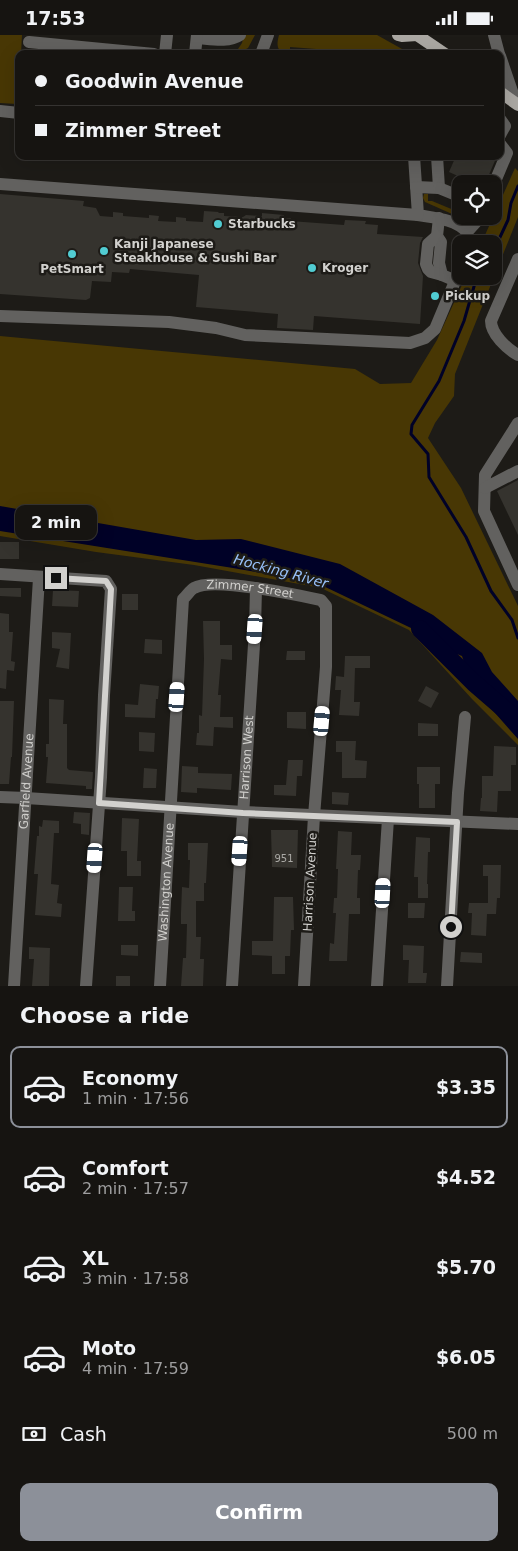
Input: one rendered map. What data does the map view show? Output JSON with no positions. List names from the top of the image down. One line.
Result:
{"streets":{"street":["Zimmer Street","Harrison West","Garfield Avenue","Washington Avenue","Harrison Avenue"]},"crossings":[["Zimmer Street","Harrison West"],["Zimmer Street","Washington Avenue"],["Zimmer Street","Harrison Avenue"]],"water":["Hocking River"],"places":["Starbucks","Kanji Japanese Steakhouse & Sushi Bar","PetSmart","Kroger","Pickup"],"house_numbers":["951"],"page":{"status":"17:53","banner":["Goodwin Avenue","Zimmer Street"],"bubble":"2 min","heading":"Choose a ride","list":[{"name":"Economy","note":"1 min · 17:56","value":"$3.35"},{"name":"Comfort","note":"2 min · 17:57","value":"$4.52"},{"name":"XL","note":"3 min · 17:58","value":"$5.70"},{"name":"Moto","note":"4 min · 17:59","value":"$6.05"}],"pay":["Cash","500 m"],"buttons":"Confirm"}}
